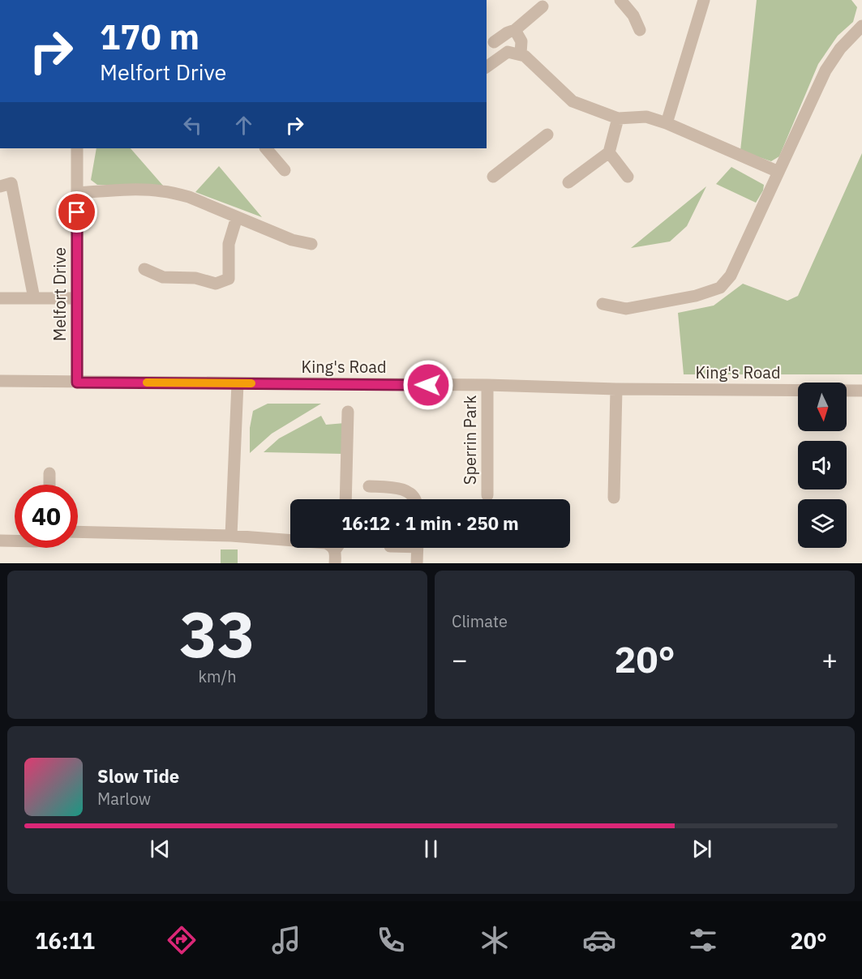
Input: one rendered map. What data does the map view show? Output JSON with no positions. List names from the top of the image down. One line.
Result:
{"streets":{"street":["Melfort Drive","King's Road","Sperrin Park"]},"crossings":[["Melfort Drive","King's Road"],["King's Road","Sperrin Park"]],"north":"bottom","page":{"turn":["170 m","Melfort Drive"],"limit":"40","trip":"16:12 · 1 min · 250 m","tile":[["33","km/h"],"Climate"],"heat":["−","20°","+"],"song":["Slow Tide","Marlow"],"tabs":["16:11","20°"]}}
